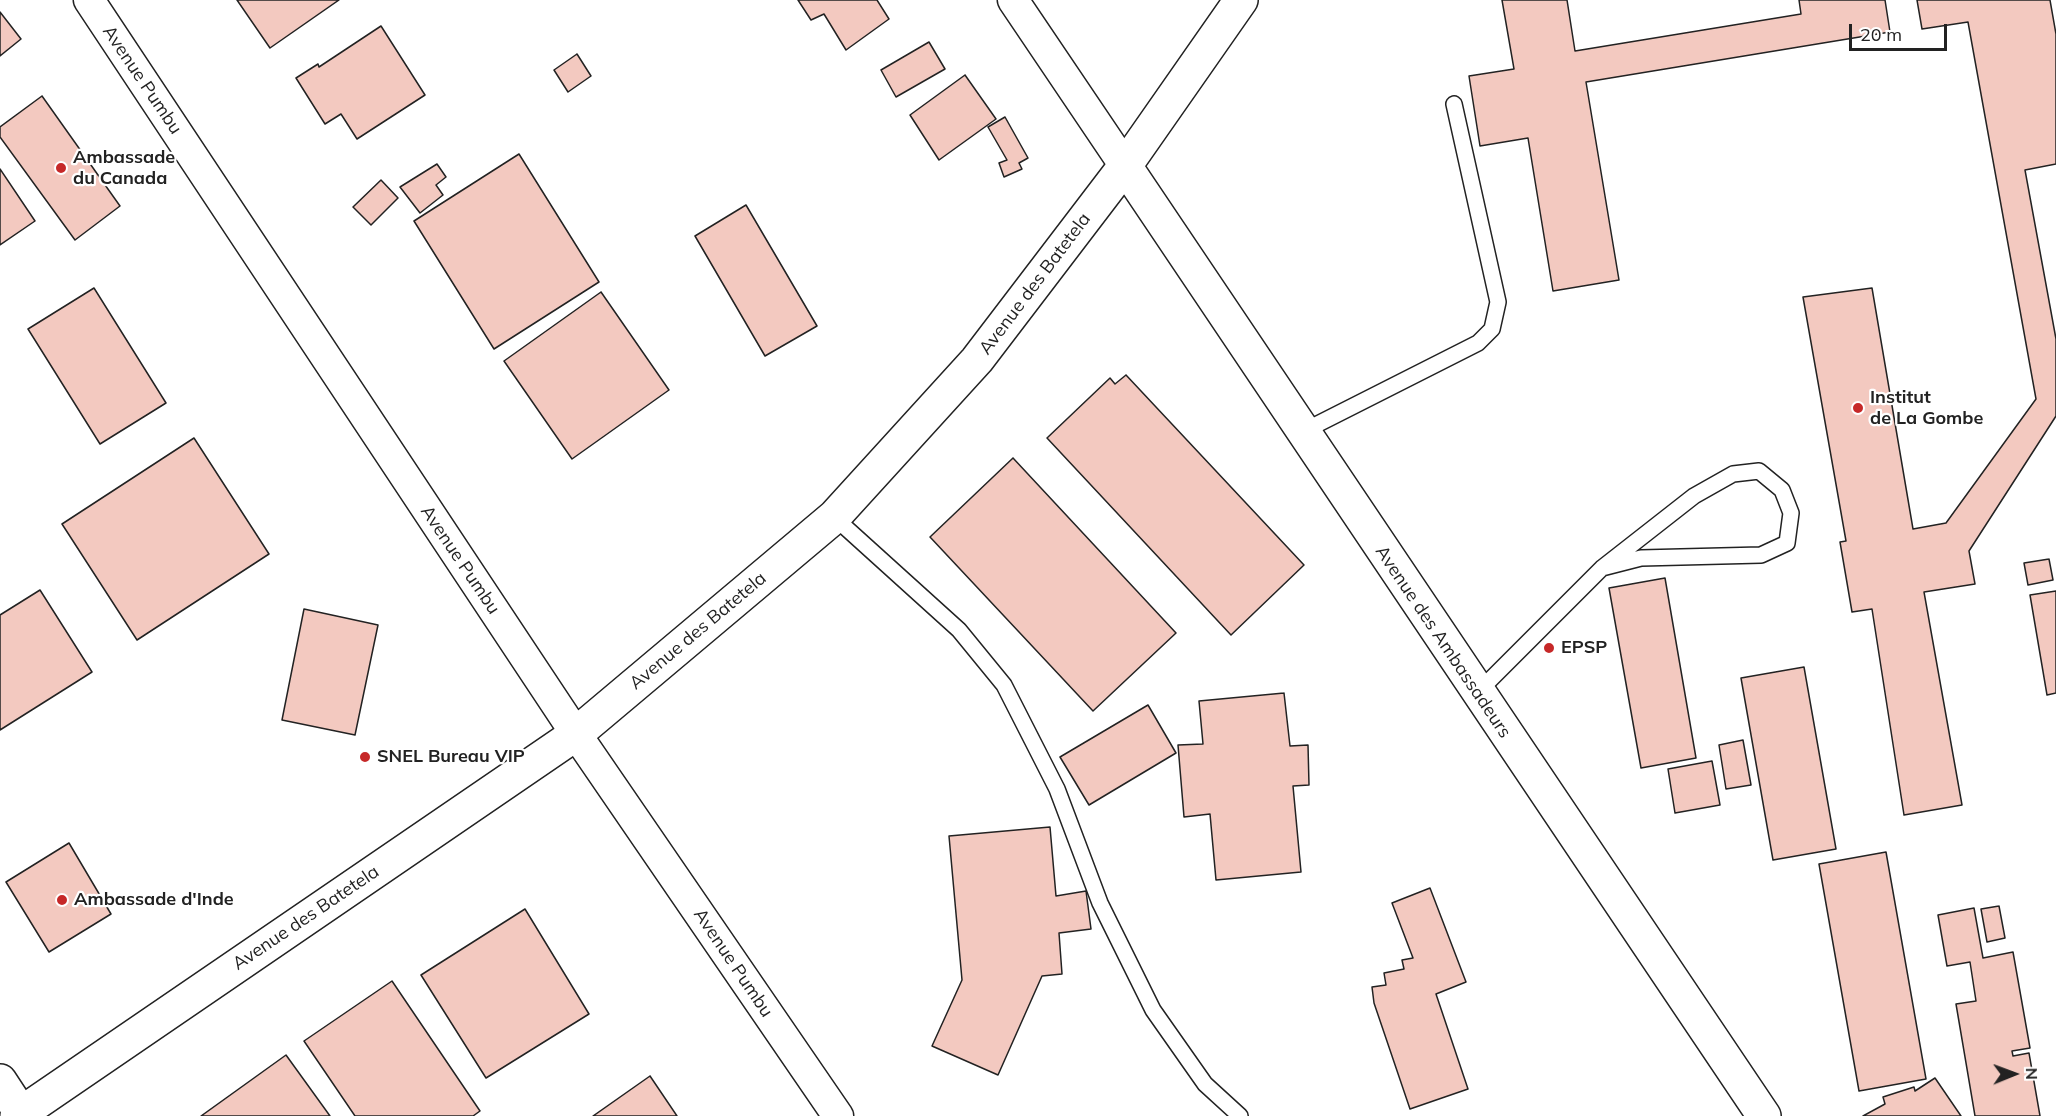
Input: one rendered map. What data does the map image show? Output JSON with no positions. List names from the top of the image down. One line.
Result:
{"streets":{"street":["Avenue Pumbu","Avenue des Batetela","Avenue des Ambassadeurs"]},"crossings":[["Avenue Pumbu","Avenue des Batetela"],["Avenue des Batetela","Avenue des Ambassadeurs"]],"places":["Ambassade du Canada","Institut de La Gombe","EPSP","SNEL Bureau VIP","Ambassade d'Inde"],"scale_bar":"20 m","north":"right"}
